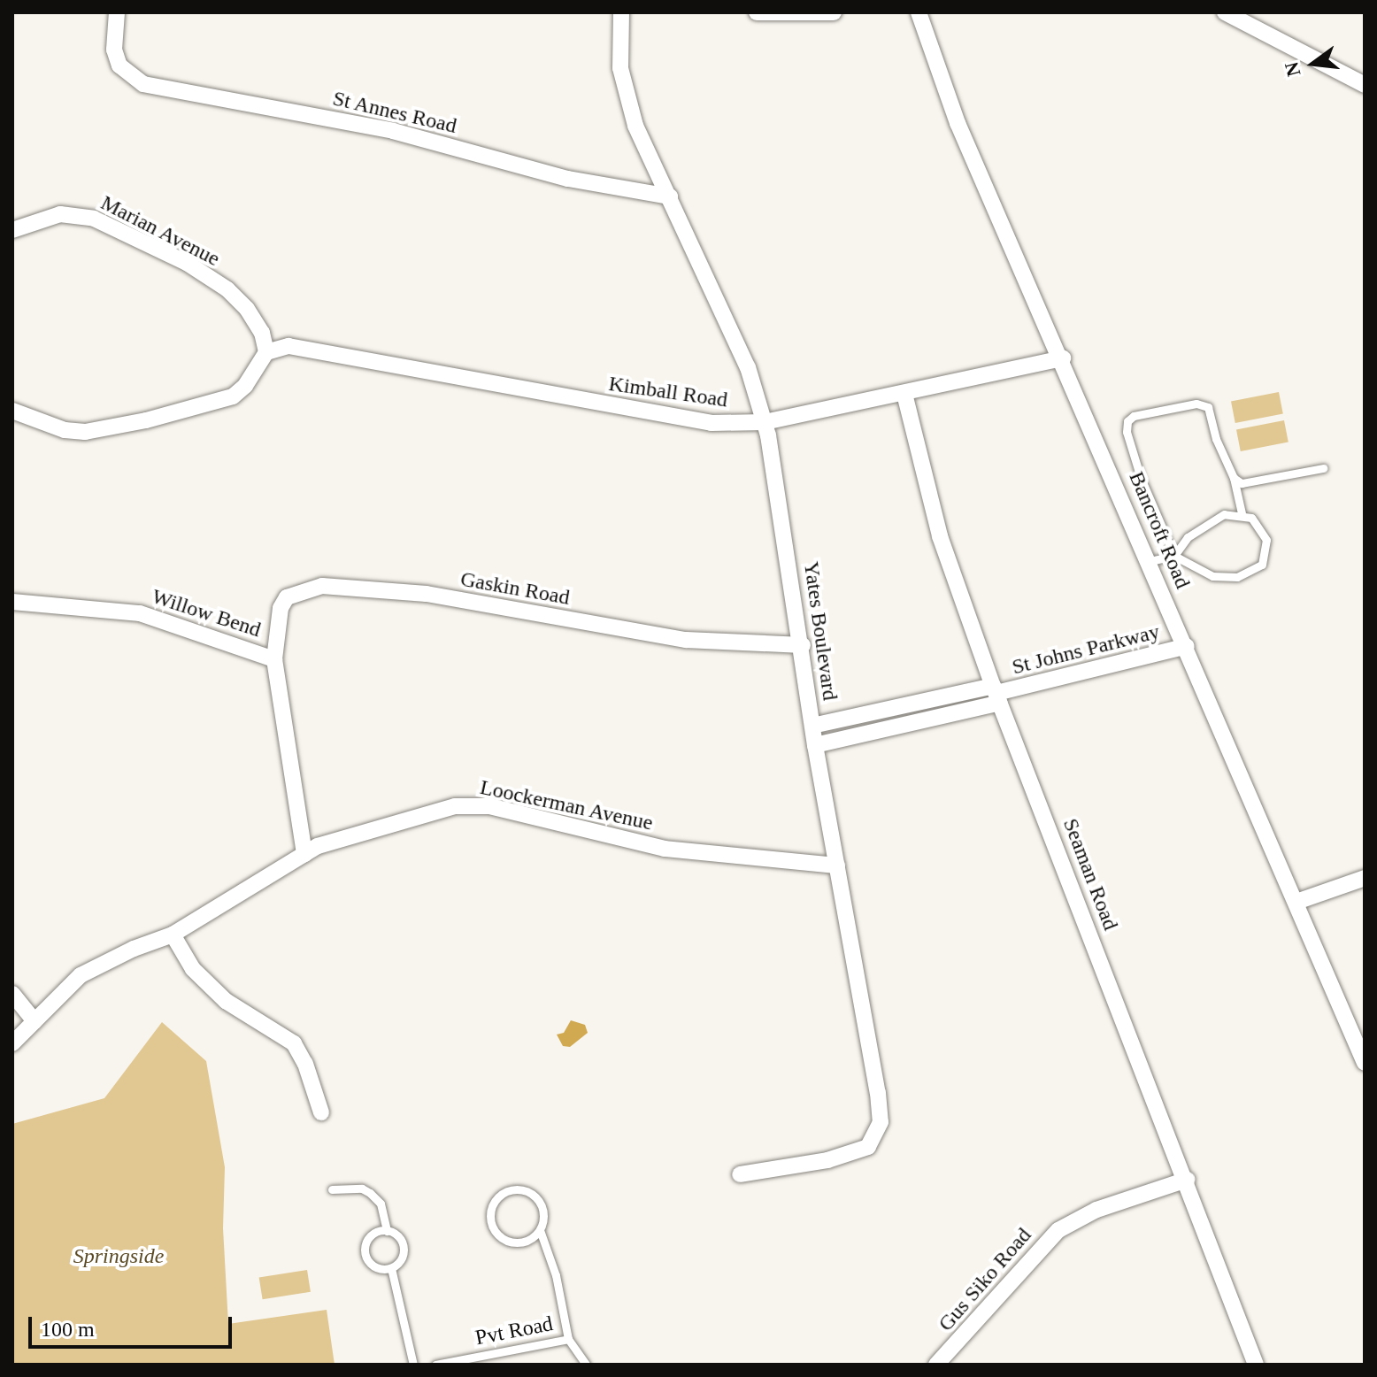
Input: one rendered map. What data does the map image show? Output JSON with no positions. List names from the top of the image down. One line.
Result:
{"streets":{"street":["St Annes Road","Marian Avenue","Kimball Road","Bancroft Road","Gaskin Road","Willow Bend","Yates Boulevard","St Johns Parkway","Loockerman Avenue","Seaman Road","Gus Siko Road"],"lane":["Pvt Road"]},"crossings":[["St Annes Road","Yates Boulevard"],["Marian Avenue","Kimball Road"],["Kimball Road","Bancroft Road"],["Kimball Road","Yates Boulevard"],["Kimball Road","Seaman Road"],["Bancroft Road","St Johns Parkway"],["Gaskin Road","Willow Bend"],["Gaskin Road","Yates Boulevard"],["Willow Bend","Loockerman Avenue"],["Yates Boulevard","St Johns Parkway"],["Yates Boulevard","Loockerman Avenue"],["St Johns Parkway","Seaman Road"],["Seaman Road","Gus Siko Road"]],"parks":["Springside"],"scale_bar":"100 m","north":"left"}
